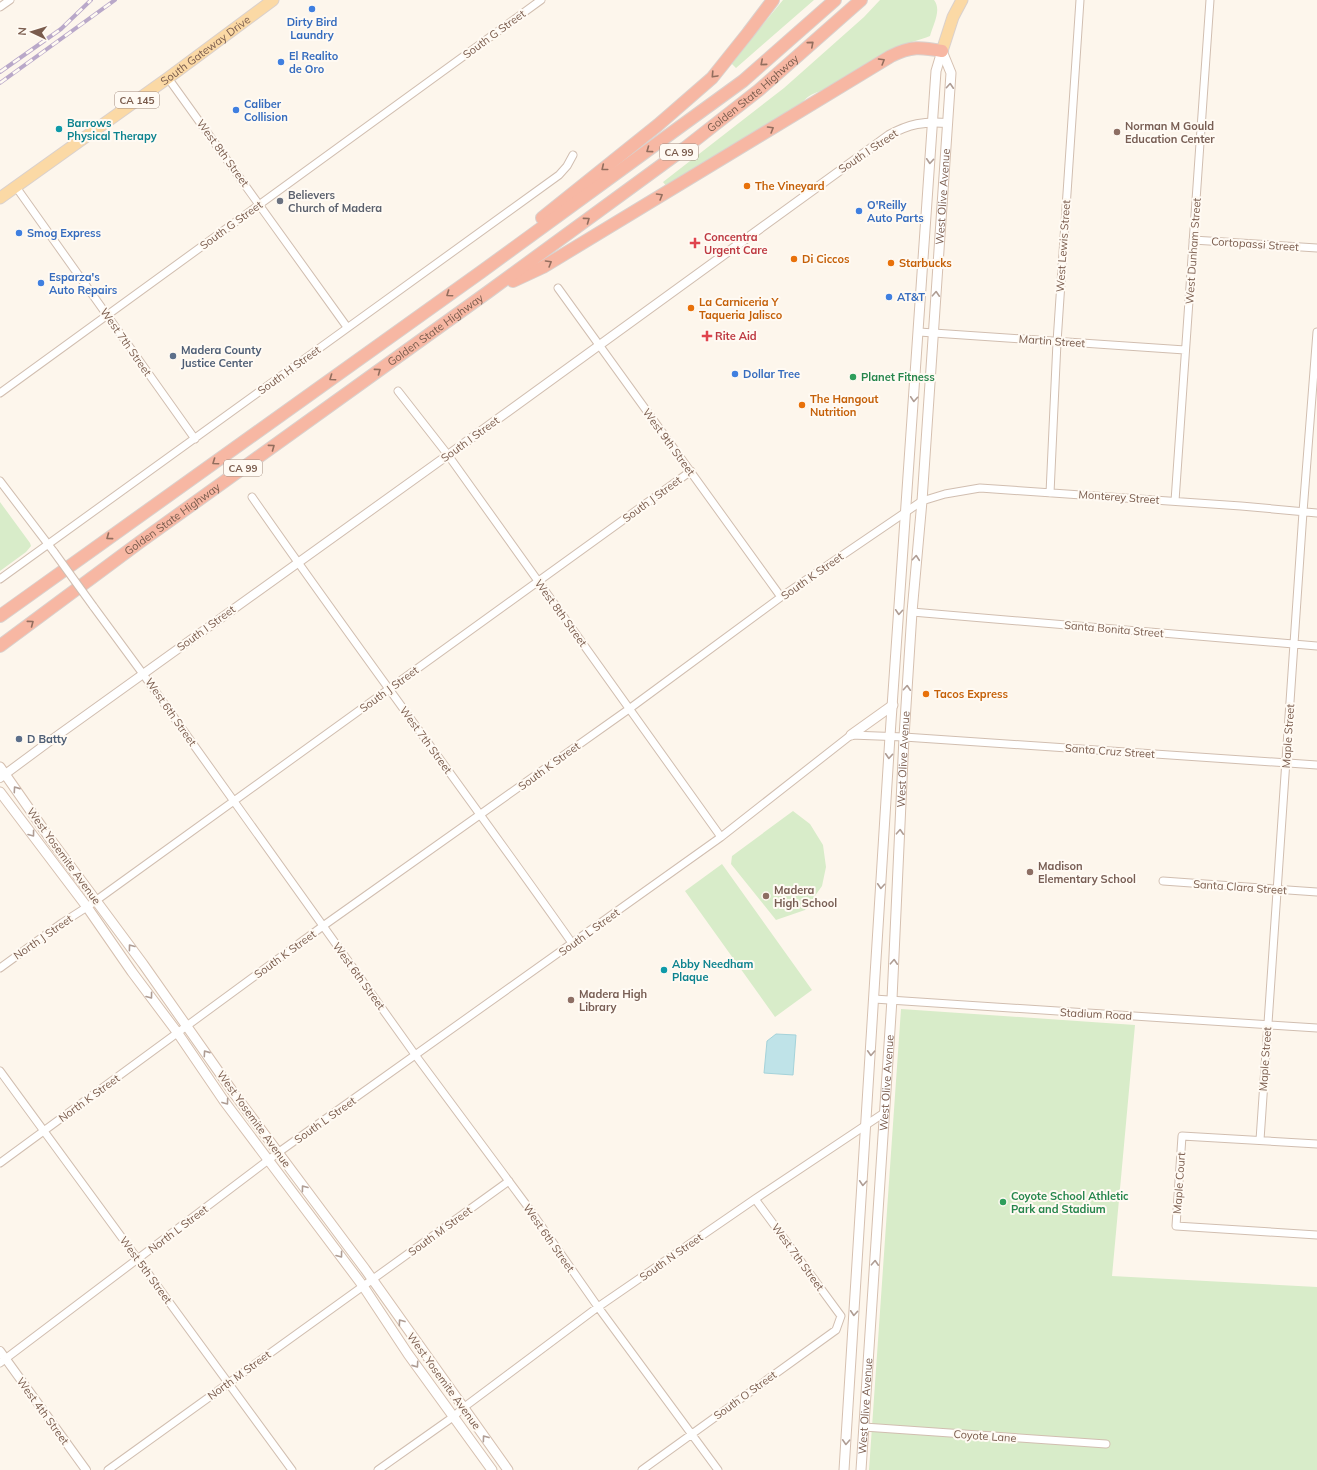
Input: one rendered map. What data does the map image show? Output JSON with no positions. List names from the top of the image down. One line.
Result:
{"streets":{"highway":["Golden State Highway","CA 99"],"main road":["South Gateway Drive","CA 145","West Olive Avenue","West Yosemite Avenue"],"street":["South G Street","South I Street","West 8th Street","Cortopassi Street","West Lewis Street","West Dunham Street","Martin Street","West 7th Street","South H Street","West 9th Street","Monterey Street","South J Street","South K Street","Santa Bonita Street","West 6th Street","Maple Street","Santa Cruz Street","Santa Clara Street","South L Street","North J Street","Stadium Road","North K Street","Maple Court","North L Street","South M Street","South N Street","West 5th Street","North M Street","South O Street","West 4th Street","Coyote Lane"]},"crossings":[["South G Street","West 8th Street"],["South G Street","West 7th Street"],["South Gateway Drive","West 8th Street"],["South Gateway Drive","West 7th Street"],["South I Street","West 8th Street"],["South I Street","West Olive Avenue"],["South I Street","West 7th Street"],["South I Street","West 9th Street"],["South I Street","West 6th Street"],["South I Street","West Yosemite Avenue"],["West 8th Street","South H Street"],["West 8th Street","South J Street"],["West 8th Street","South K Street"],["West 8th Street","South L Street"],["West Olive Avenue","Martin Street"],["West Olive Avenue","Monterey Street"],["West Olive Avenue","South K Street"],["West Olive Avenue","Santa Bonita Street"],["West Olive Avenue","Santa Cruz Street"],["West Olive Avenue","Stadium Road"],["West Olive Avenue","South N Street"],["West Olive Avenue","Coyote Lane"],["Cortopassi Street","West Dunham Street"],["West Lewis Street","Martin Street"],["West Lewis Street","Monterey Street"],["West Dunham Street","Martin Street"],["West Dunham Street","Monterey Street"],["West 7th Street","South H Street"],["West 7th Street","South J Street"],["West 7th Street","South K Street"],["West 7th Street","South L Street"],["West 7th Street","South N Street"],["West 7th Street","South O Street"],["South H Street","West 6th Street"],["West 9th Street","South J Street"],["West 9th Street","South K Street"],["Monterey Street","South K Street"],["Monterey Street","Maple Street"],["South J Street","West 6th Street"],["South J Street","West Yosemite Avenue"],["South J Street","North J Street"],["South K Street","West 6th Street"],["South K Street","West Yosemite Avenue"],["South K Street","North K Street"],["Santa Bonita Street","Maple Street"],["West 6th Street","South L Street"],["West 6th Street","South M Street"],["West 6th Street","South N Street"],["West 6th Street","South O Street"],["Maple Street","Santa Cruz Street"],["Maple Street","Santa Clara Street"],["Maple Street","Stadium Road"],["Maple Street","Maple Court"],["West Yosemite Avenue","South L Street"],["West Yosemite Avenue","North J Street"],["West Yosemite Avenue","North K Street"],["West Yosemite Avenue","North L Street"],["West Yosemite Avenue","South M Street"],["West Yosemite Avenue","South N Street"],["West Yosemite Avenue","North M Street"],["South L Street","North L Street"],["North K Street","West 5th Street"],["North L Street","West 5th Street"],["North L Street","West 4th Street"],["South M Street","North M Street"],["West 5th Street","North M Street"]],"places":{"other":["Dirty Bird Laundry","El Realito de Oro","Caliber Collision","Barrows Physical Therapy","Norman M Gould Education Center","The Vineyard","Believers Church of Madera","O'Reilly Auto Parts","Smog Express","Di Ciccos","Starbucks","Esparza's Auto Repairs","AT&T","La Carniceria Y Taqueria Jalisco","Madera County Justice Center","Dollar Tree","Planet Fitness","The Hangout Nutrition","Tacos Express","D Batty","Madison Elementary School","Madera High School","Abby Needham Plaque","Madera High Library","Coyote School Athletic Park and Stadium"],"health":["Concentra Urgent Care","Rite Aid"]},"north":"left"}
